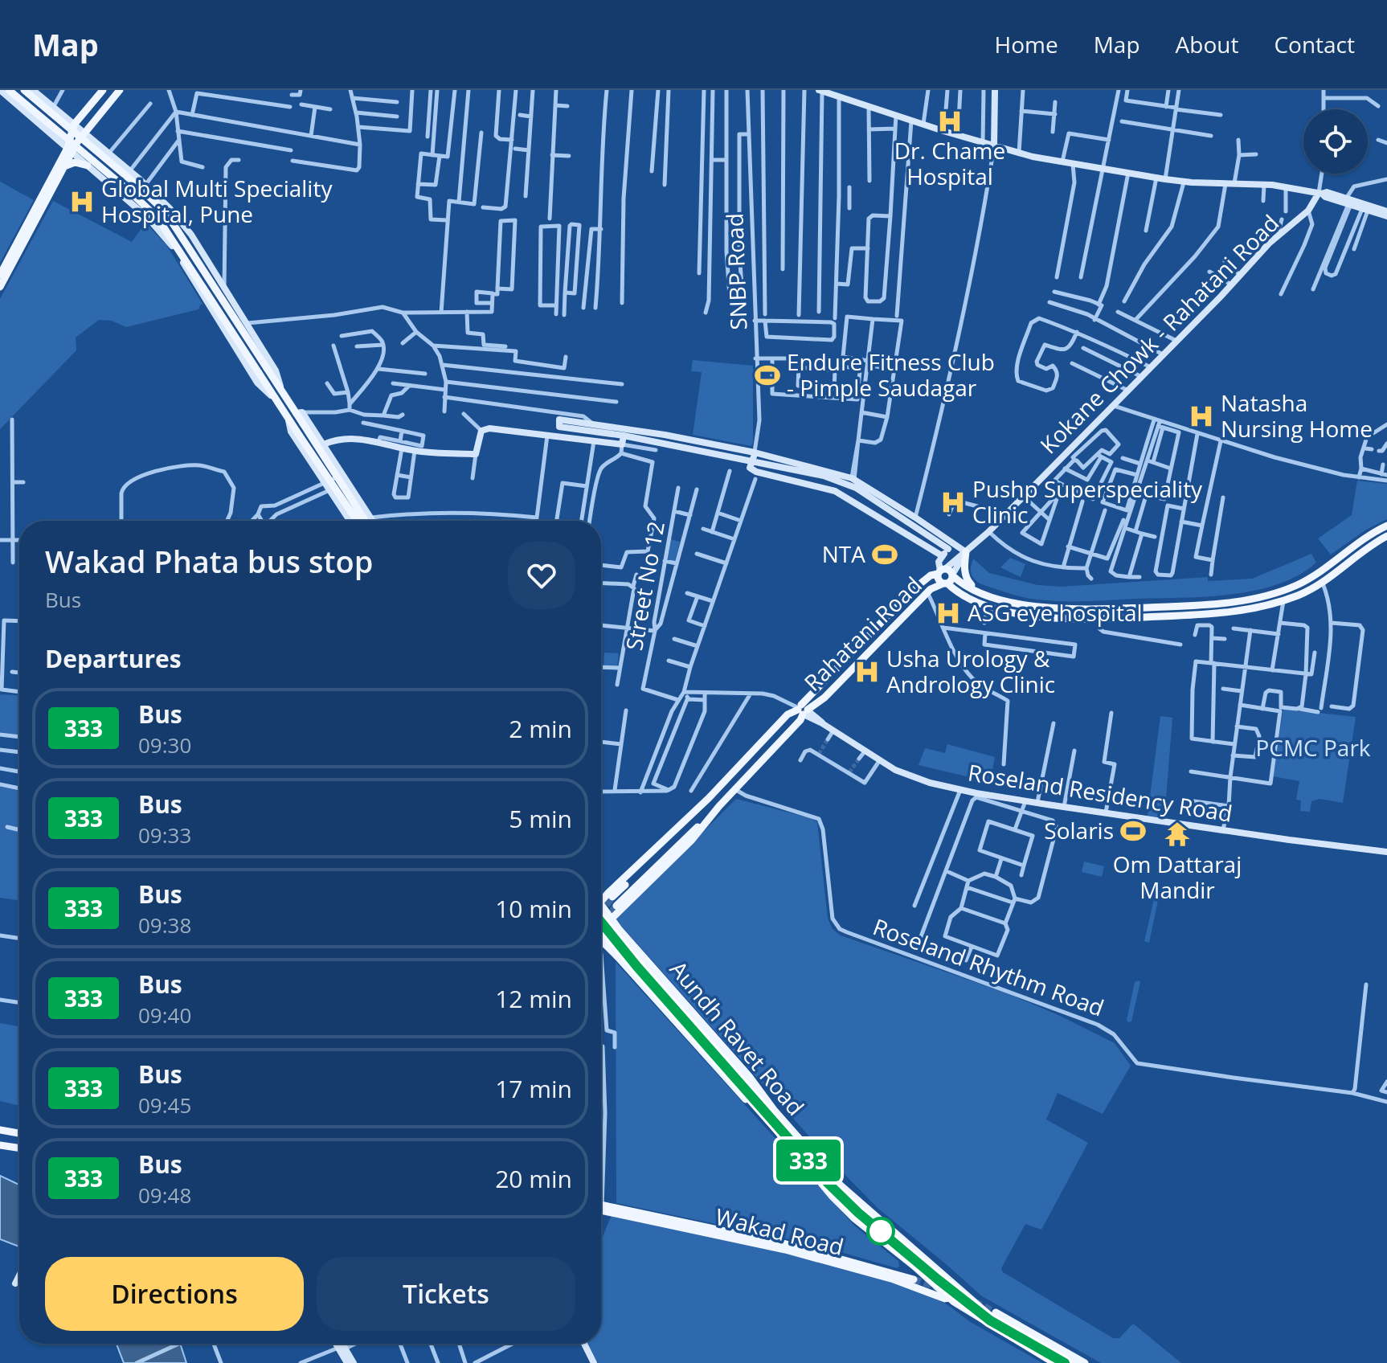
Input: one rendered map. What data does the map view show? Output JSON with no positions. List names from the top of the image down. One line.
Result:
{"streets":{"main road":["Rahatani Road","Aundh Ravet Road","Wakad Road"],"street":["SNBP Road","Kokane Chowk - Rahatani Road","Street No 12","Roseland Residency Road","Roseland Rhythm Road"]},"crossings":[["Rahatani Road","Roseland Residency Road"],["Aundh Ravet Road","Wakad Road"]],"parks":["PCMC Park"],"places":{"hospital":["Dr. Chame Hospital","Global Multi Speciality Hospital, Pune","Natasha Nursing Home","Pushp Superspeciality Clinic","ASG eye hospital","Usha Urology & Andrology Clinic"],"sports":["Endure Fitness Club - Pimple Saudagar","NTA","Solaris"],"temple":["Om Dattaraj Mandir"]},"lines":["bus line 333"],"page":{"header":"Map","nav":["Home","Map","About","Contact"],"on_map":"333","heading":[["Wakad Phata bus stop","Bus"],"Departures"],"list":[{"mark":"333","name":"Bus","note":"09:30","value":"2 min"},{"mark":"333","name":"Bus","note":"09:33","value":"5 min"},{"mark":"333","name":"Bus","note":"09:38","value":"10 min"},{"mark":"333","name":"Bus","note":"09:40","value":"12 min"},{"mark":"333","name":"Bus","note":"09:45","value":"17 min"},{"mark":"333","name":"Bus","note":"09:48","value":"20 min"}],"buttons":["Directions","Tickets"]}}
